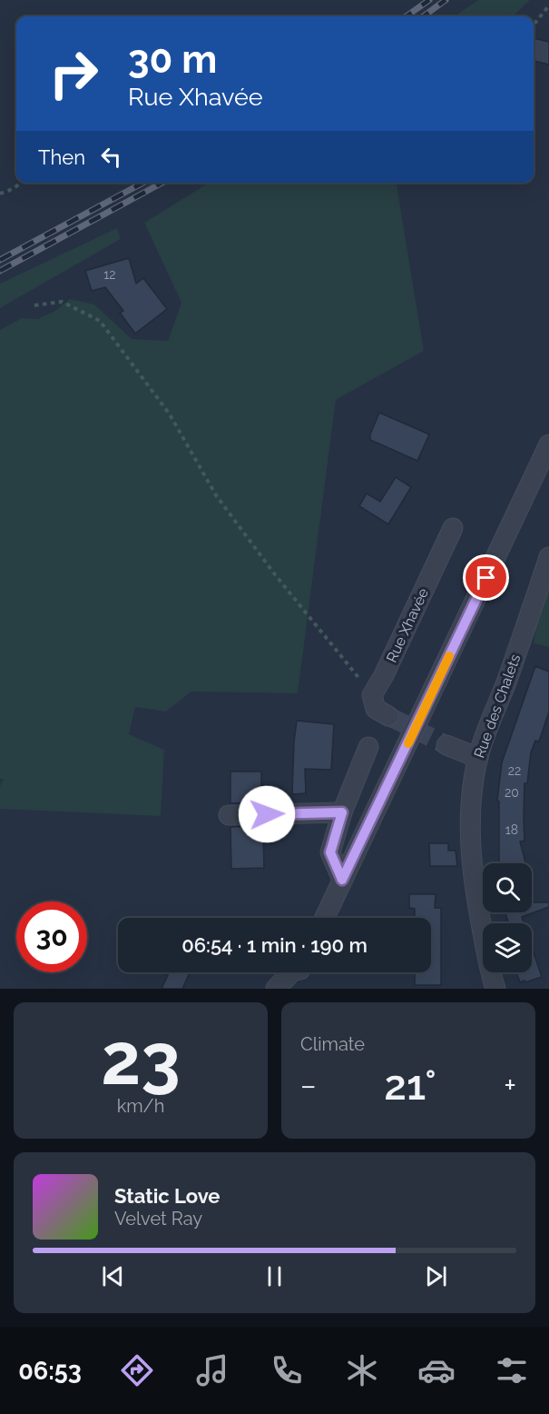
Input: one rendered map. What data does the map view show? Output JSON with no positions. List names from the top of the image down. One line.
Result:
{"streets":{"street":["Rue Xhavée","Rue des Chalets"]},"house_numbers":["12","22","20","18"],"page":{"turn":["30 m","Rue Xhavée"],"then":"Then","limit":"30","trip":"06:54 · 1 min · 190 m","tile":[["23","km/h"],"Climate"],"heat":["−","21°","+"],"song":["Static Love","Velvet Ray"],"tabs":"06:53"}}
